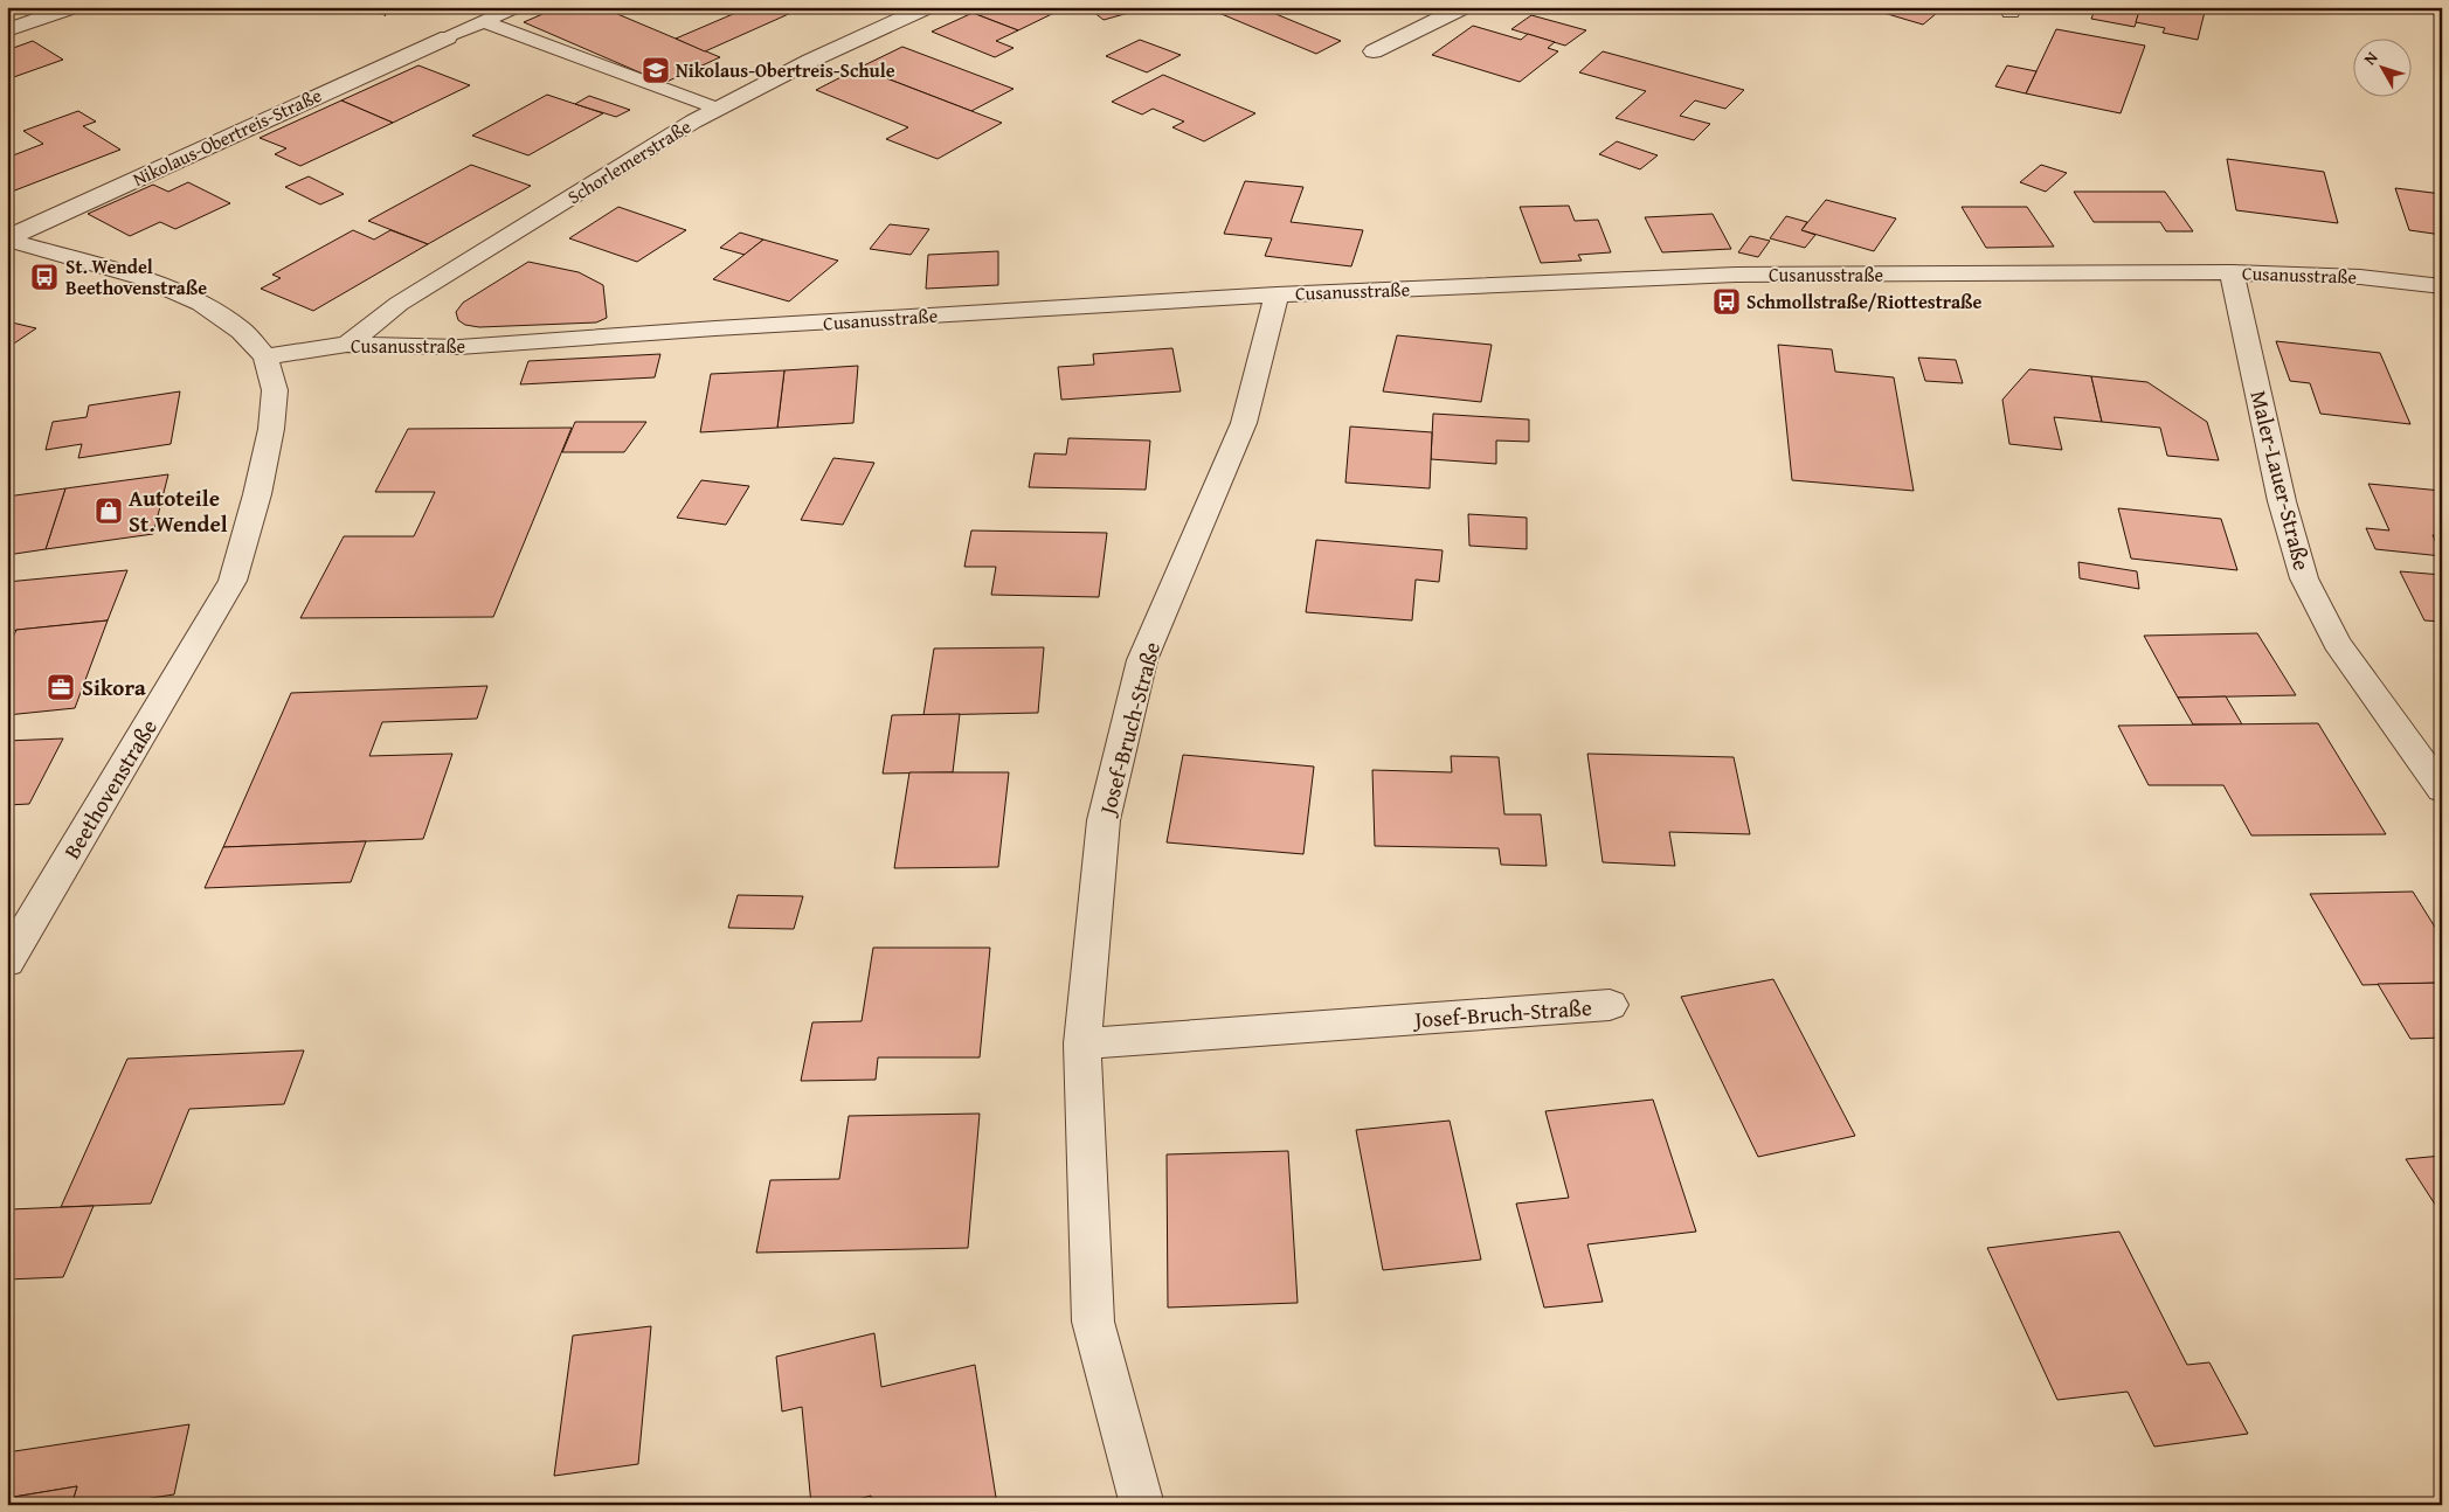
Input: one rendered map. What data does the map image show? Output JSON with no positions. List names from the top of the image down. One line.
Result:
{"streets":{"street":["Nikolaus-Obertreis-Straße","Schorlemerstraße","Cusanusstraße","Maler-Lauer-Straße","Josef-Bruch-Straße","Beethovenstraße"]},"crossings":[["Nikolaus-Obertreis-Straße","Beethovenstraße"],["Schorlemerstraße","Cusanusstraße"],["Cusanusstraße","Maler-Lauer-Straße"],["Cusanusstraße","Josef-Bruch-Straße"],["Cusanusstraße","Beethovenstraße"]],"places":{"school or university":["Nikolaus-Obertreis-Schule"],"bus stop":["St. Wendel Beethovenstraße","Schmollstraße/Riottestraße"],"shop":["Autoteile St.Wendel"],"office":["Sikora"]},"north":"top left"}
